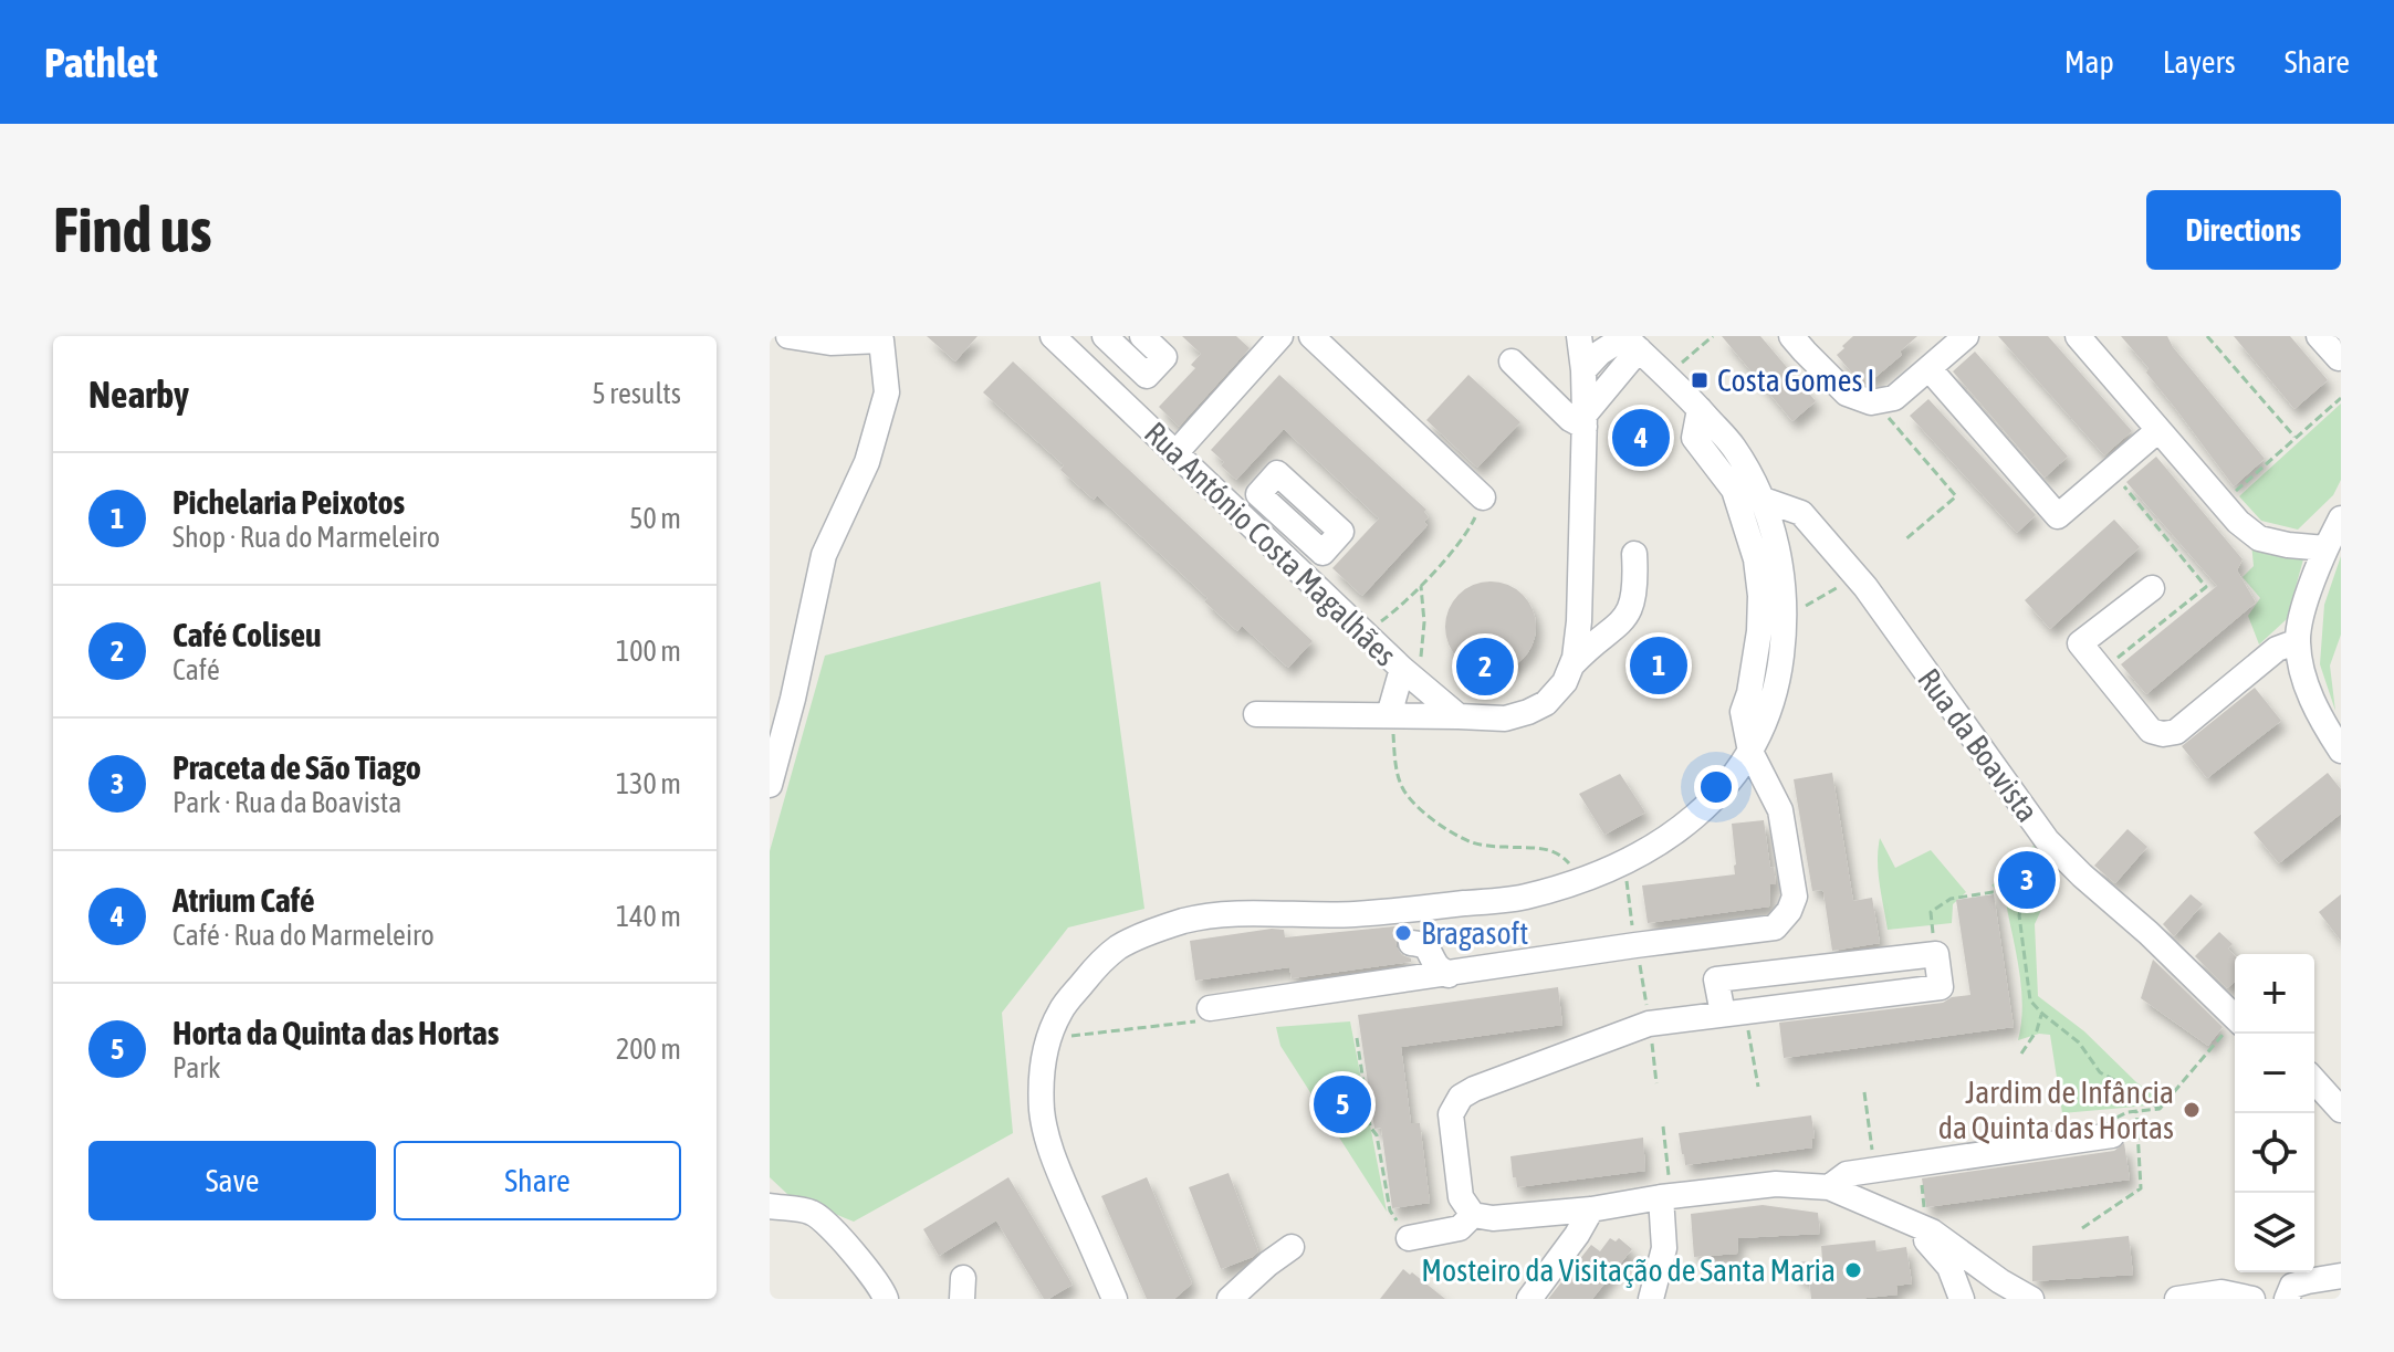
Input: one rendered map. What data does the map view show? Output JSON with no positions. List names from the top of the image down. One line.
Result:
{"streets":{"street":["Rua António Costa Magalhães","Rua da Boavista"]},"places":{"transit":["Costa Gomes I"],"other":["Bragasoft","Jardim de Infância da Quinta das Hortas","Mosteiro da Visitação de Santa Maria"]},"page":{"header":"Pathlet","nav":["Map","Layers","Share"],"buttons":["Directions",["Save","Share"]],"title":"Find us","heading":["Nearby","5 results"],"pins":["4","1","2","3","5"],"list":[{"mark":"1","name":"Pichelaria Peixotos","note":"Shop · Rua do Marmeleiro","value":"50 m"},{"mark":"2","name":"Café Coliseu","note":"Café","value":"100 m"},{"mark":"3","name":"Praceta de São Tiago","note":"Park · Rua da Boavista","value":"130 m"},{"mark":"4","name":"Atrium Café","note":"Café · Rua do Marmeleiro","value":"140 m"},{"mark":"5","name":"Horta da Quinta das Hortas","note":"Park","value":"200 m"}],"map_buttons":["+","−"]}}
